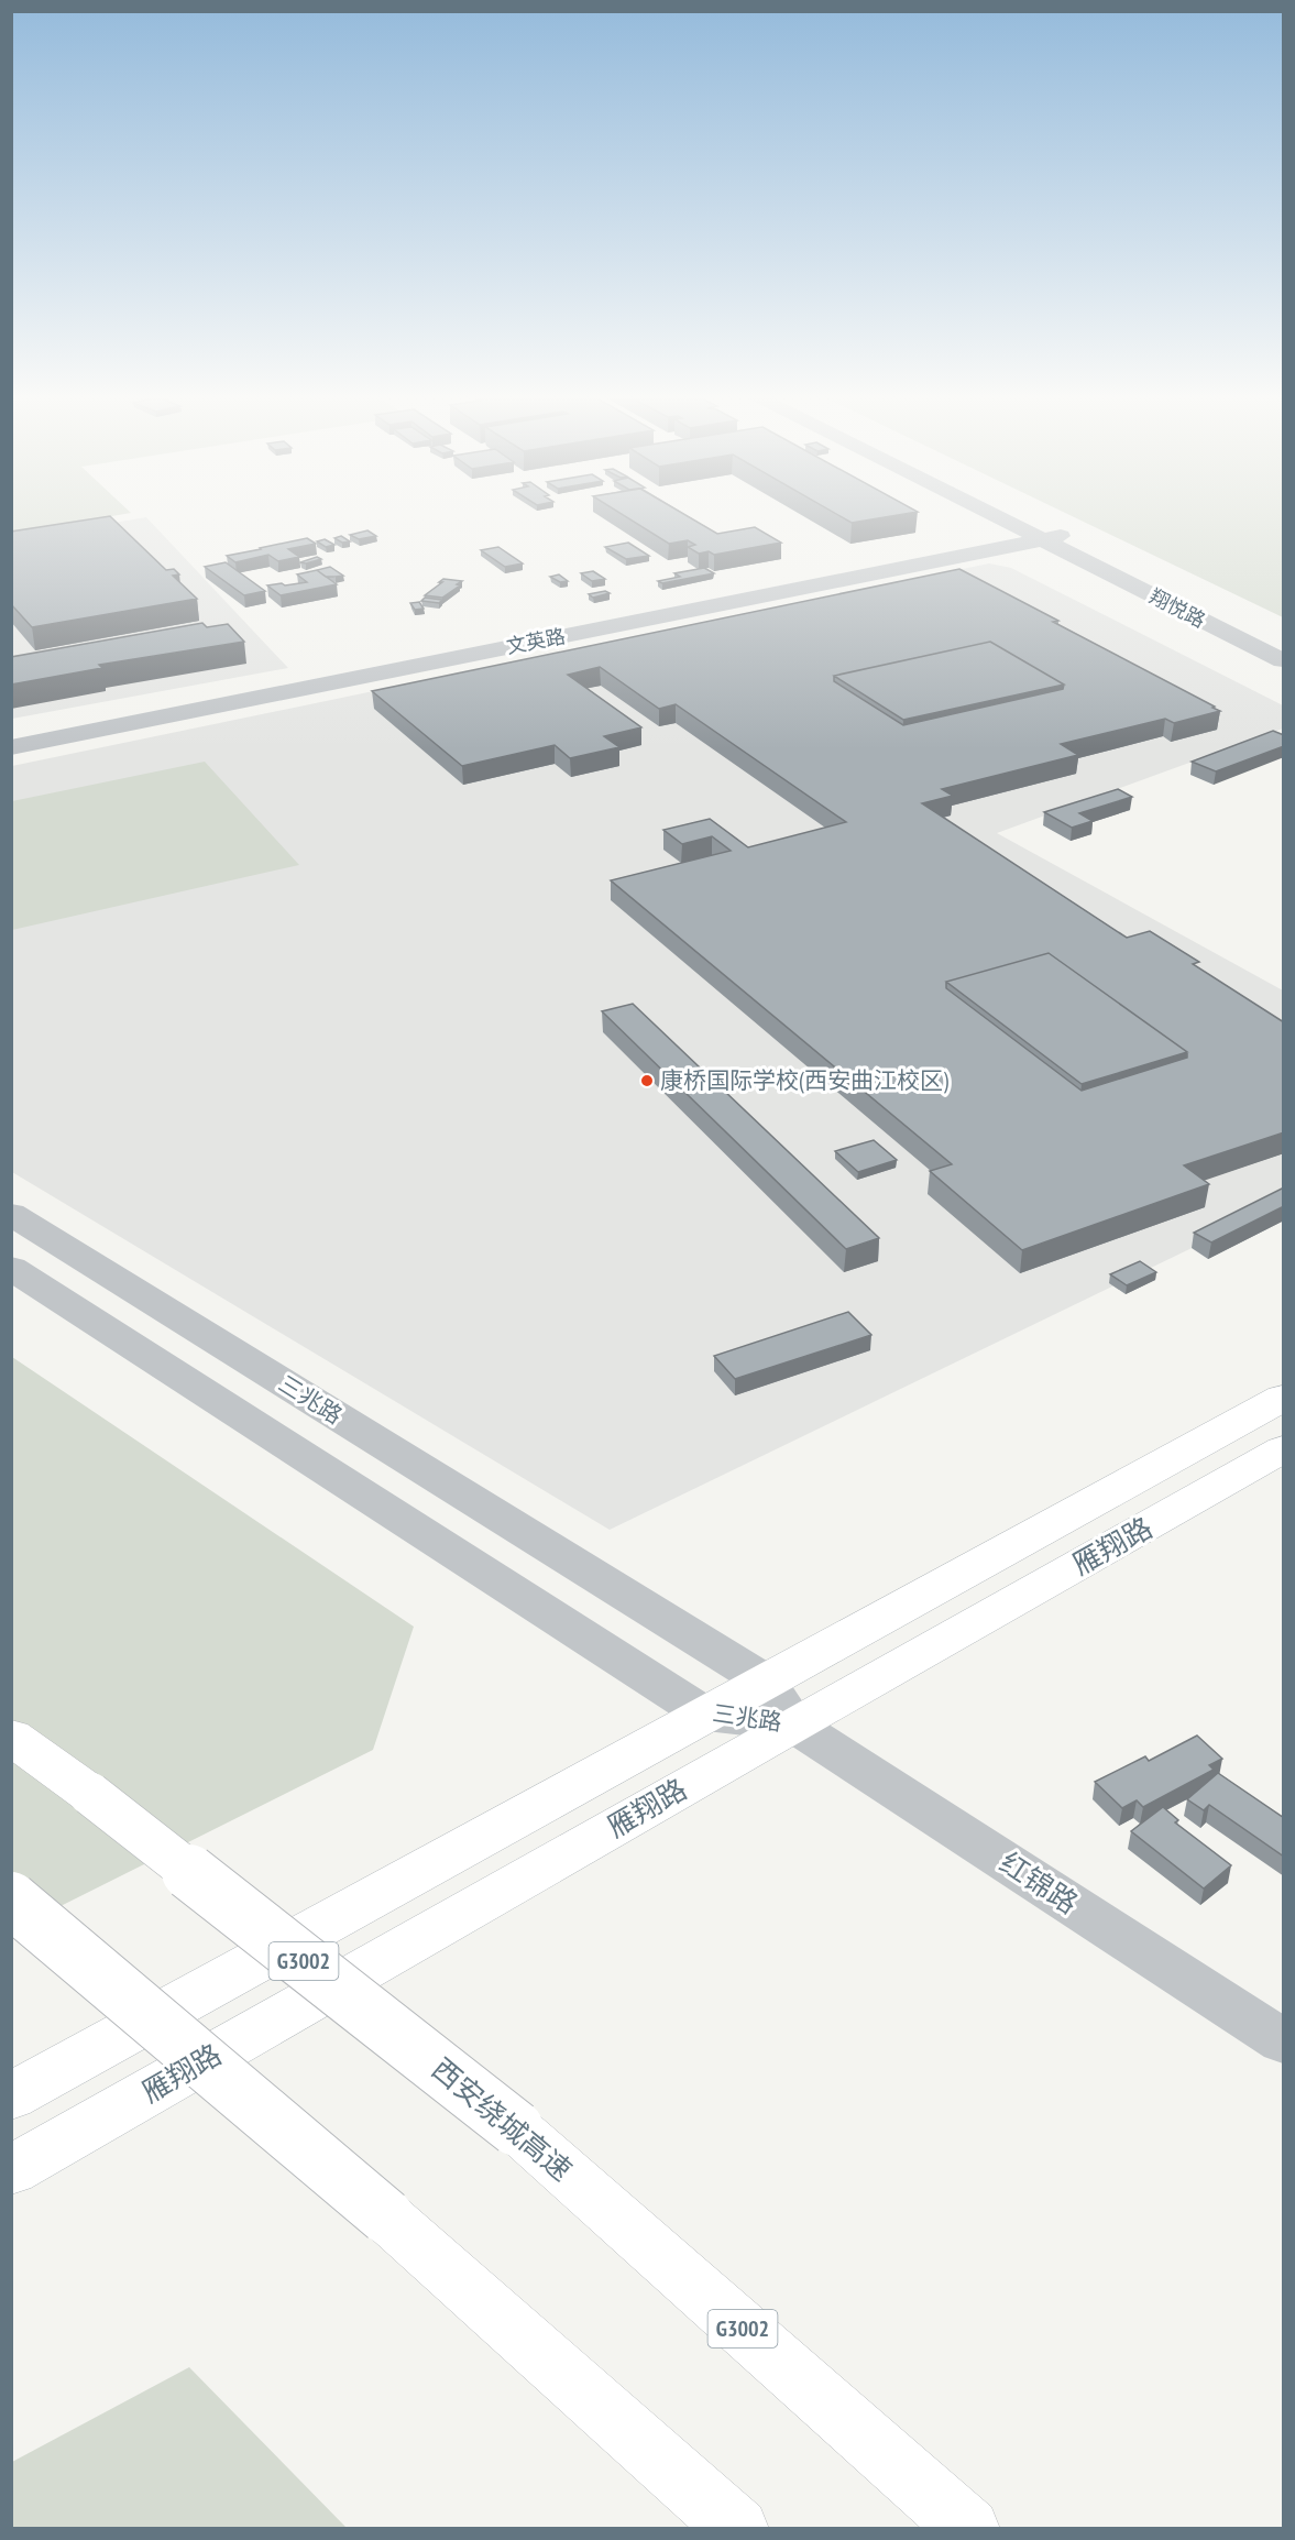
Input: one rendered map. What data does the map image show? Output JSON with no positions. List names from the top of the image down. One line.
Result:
{"streets":{"main road":["雁翔路","G3002","西安绕城高速"],"street":["翔悦路","文英路","三兆路","红锦路"]},"crossings":[["翔悦路","文英路"],["三兆路","雁翔路"],["三兆路","红锦路"],["雁翔路","红锦路"]],"places":["康桥国际学校(西安曲江校区)"]}
